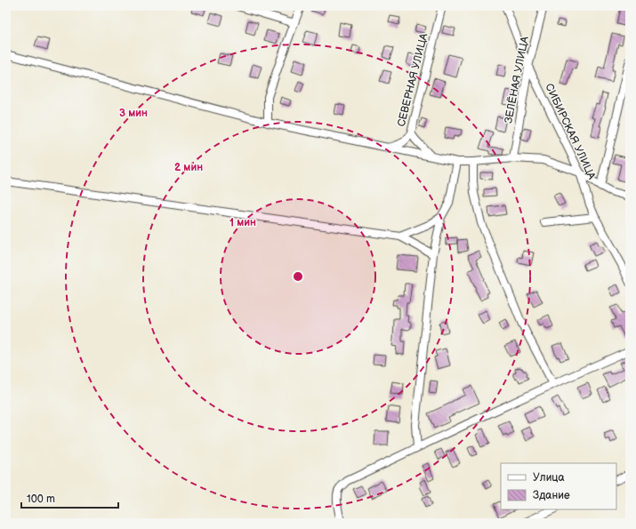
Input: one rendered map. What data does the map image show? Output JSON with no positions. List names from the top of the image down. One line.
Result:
{"streets":{"street":["СЕВЕРНАЯ УЛИЦА","ЗЕЛЁНАЯ УЛИЦА","СИБИРСКАЯ УЛИЦА"]},"crossings":[["ЗЕЛЁНАЯ УЛИЦА","СИБИРСКАЯ УЛИЦА"]],"legend":["Улица","Здание"],"scale_bar":"100 m","rings":["3 мин","2 мин","1 мин"]}
